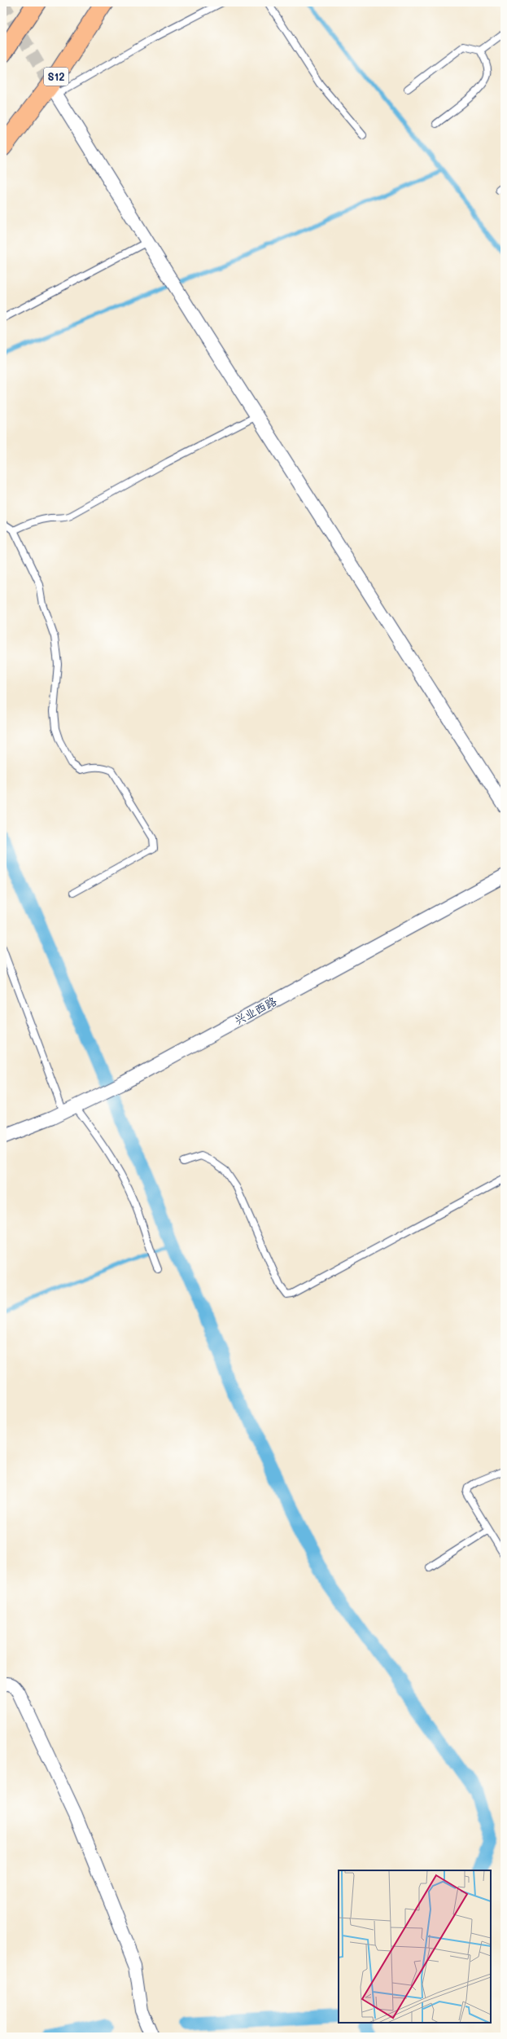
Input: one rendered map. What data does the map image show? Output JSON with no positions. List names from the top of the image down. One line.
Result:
{"streets":{"highway":["S12"],"street":["兴业西路"]}}
